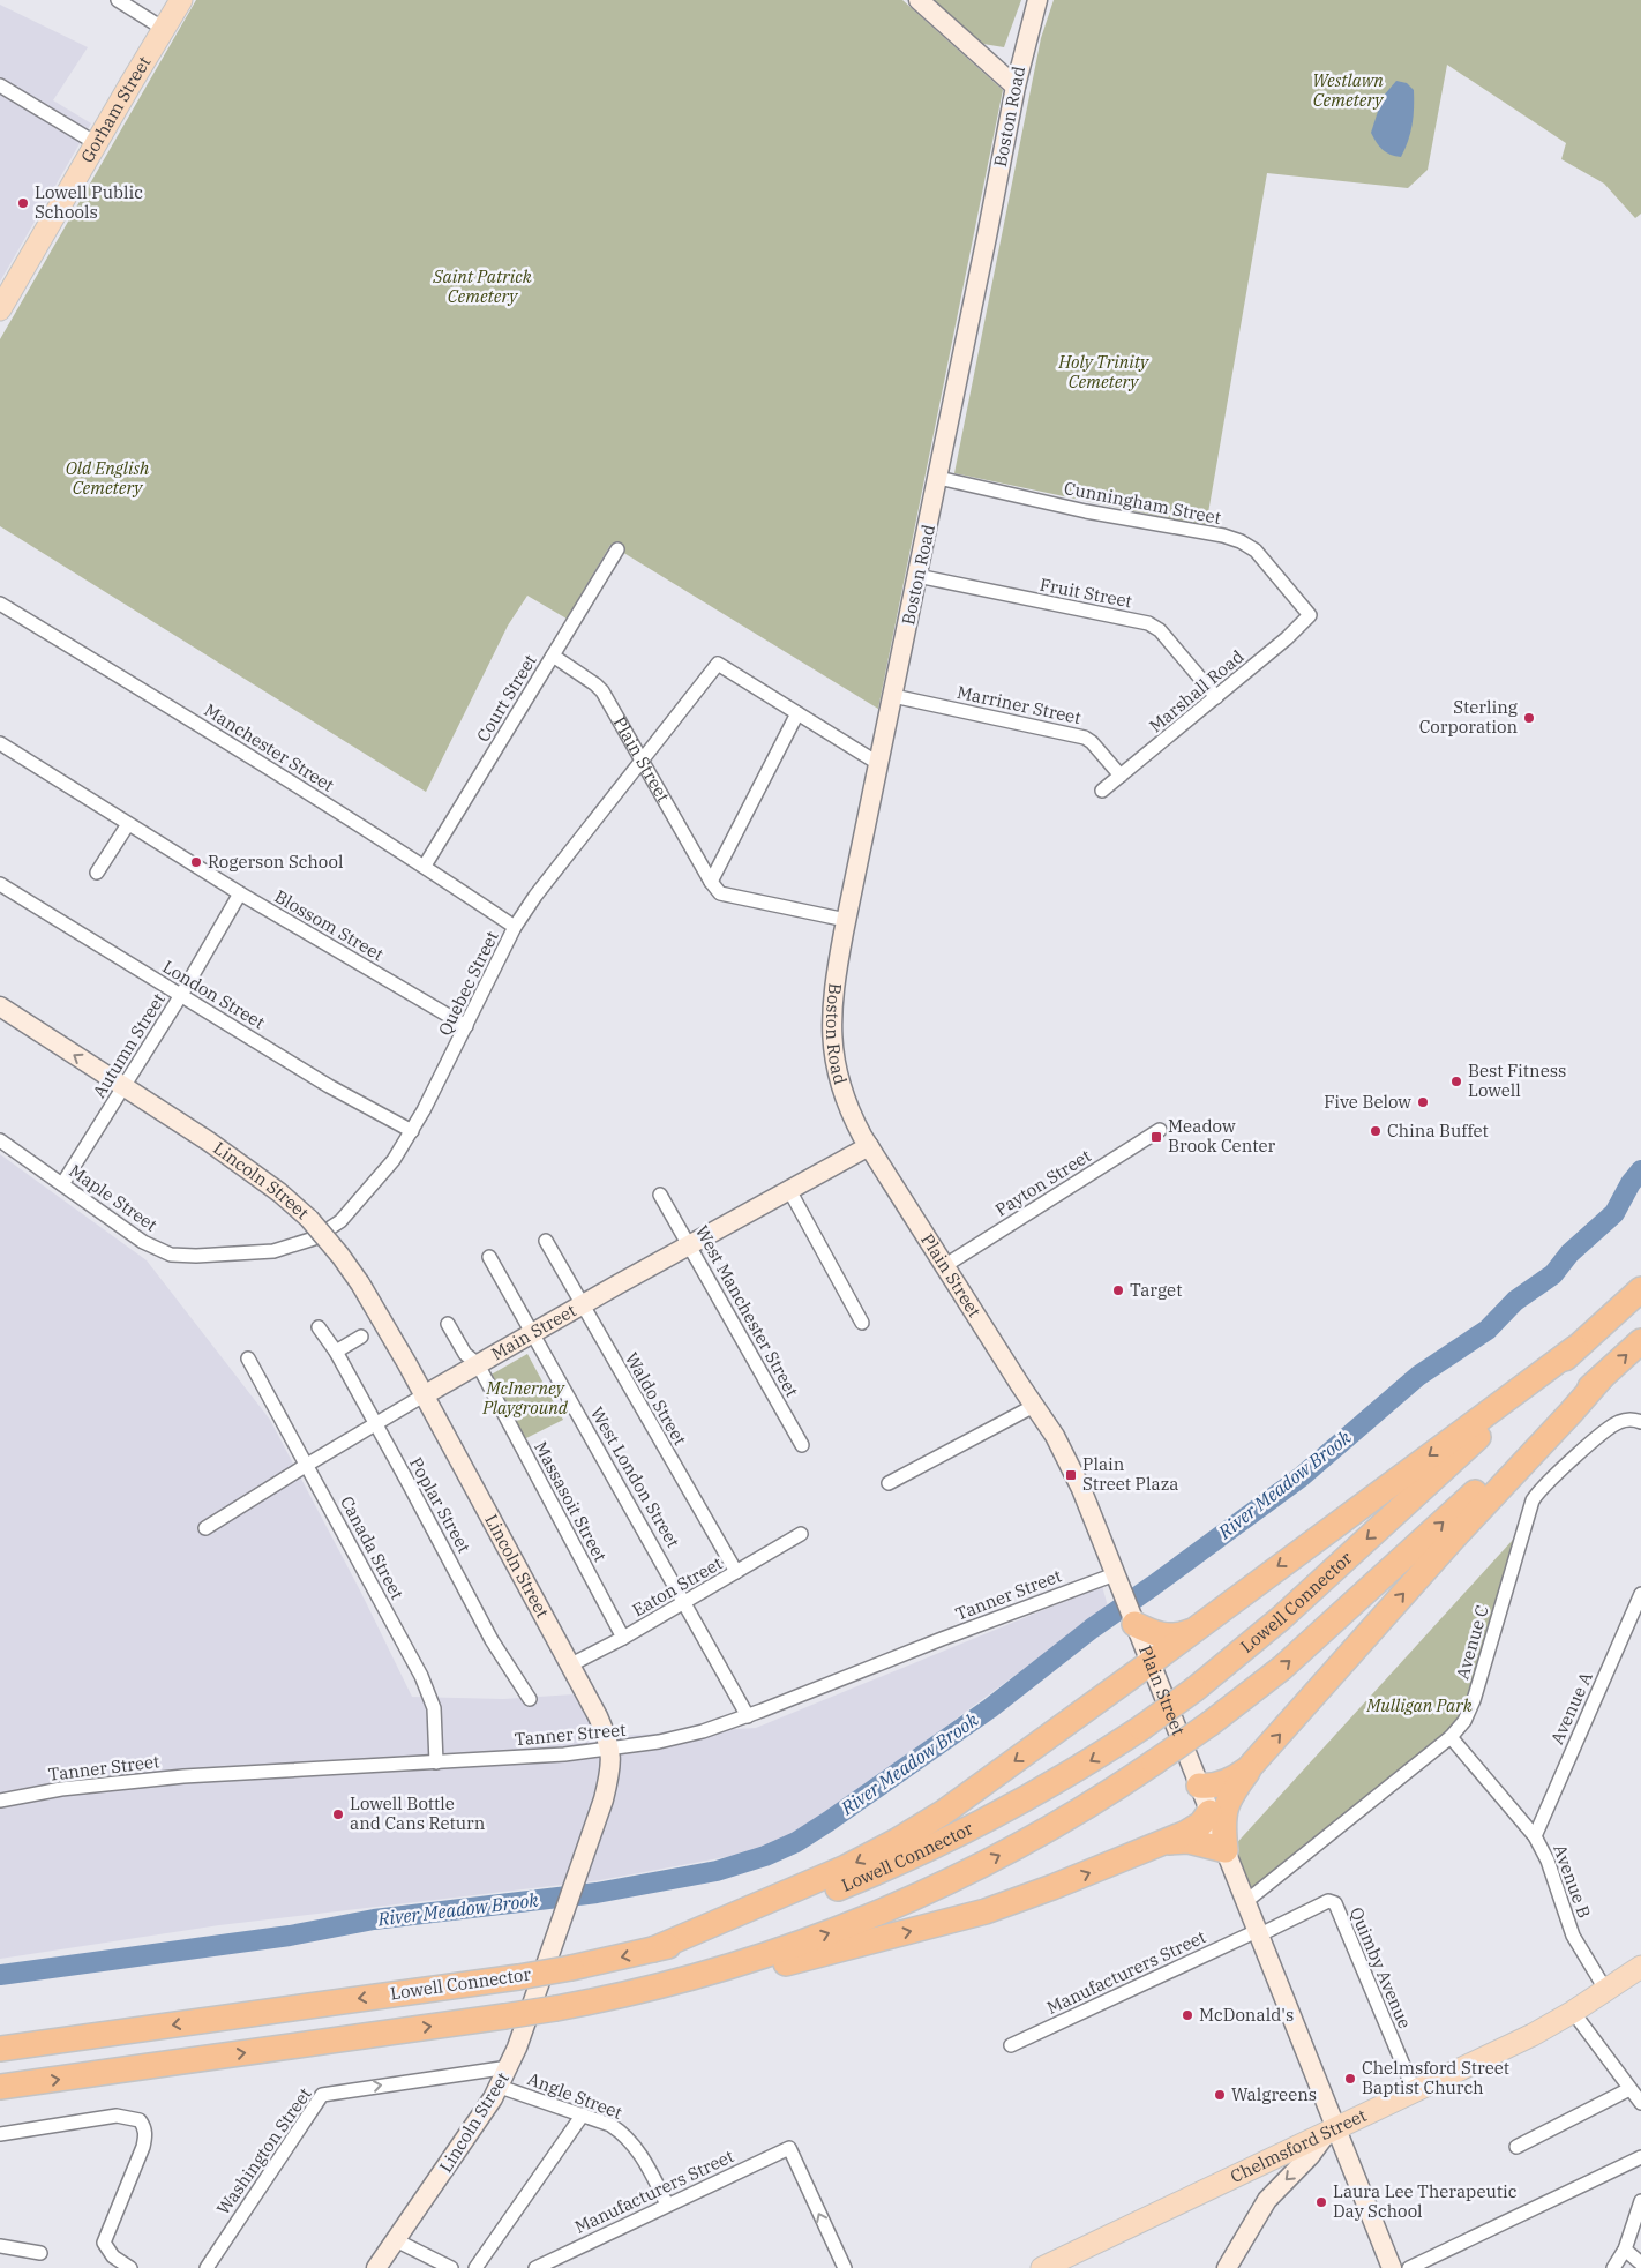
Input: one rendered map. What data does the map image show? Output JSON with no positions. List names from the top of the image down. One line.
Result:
{"streets":{"highway":["Lowell Connector"],"main road":["Gorham Street","Chelmsford Street"],"street":["Boston Road","Cunningham Street","Fruit Street","Marshall Road","Court Street","Marriner Street","Manchester Street","Plain Street","Blossom Street","Quebec Street","London Street","Autumn Street","Lincoln Street","Payton Street","Maple Street","West Manchester Street","Main Street","Waldo Street","West London Street","Massasoit Street","Poplar Street","Canada Street","Eaton Street","Tanner Street","Avenue C","Avenue A","Avenue B","Quimby Avenue","Manufacturers Street","Angle Street","Washington Street"]},"crossings":[["Boston Road","Cunningham Street"],["Boston Road","Fruit Street"],["Boston Road","Marriner Street"],["Boston Road","Plain Street"],["Boston Road","Main Street"],["Cunningham Street","Marshall Road"],["Fruit Street","Marshall Road"],["Marshall Road","Marriner Street"],["Court Street","Manchester Street"],["Court Street","Plain Street"],["Manchester Street","Quebec Street"],["Plain Street","Quebec Street"],["Plain Street","Payton Street"],["Plain Street","Main Street"],["Plain Street","Tanner Street"],["Plain Street","Avenue C"],["Plain Street","Quimby Avenue"],["Plain Street","Manufacturers Street"],["Plain Street","Chelmsford Street"],["Blossom Street","Quebec Street"],["Blossom Street","Autumn Street"],["Quebec Street","London Street"],["Quebec Street","Maple Street"],["London Street","Autumn Street"],["Autumn Street","Lincoln Street"],["Autumn Street","Maple Street"],["Lincoln Street","Main Street"],["Lincoln Street","Eaton Street"],["Lincoln Street","Tanner Street"],["Lincoln Street","Angle Street"],["Lincoln Street","Washington Street"],["West Manchester Street","Main Street"],["Main Street","Waldo Street"],["Main Street","West London Street"],["Main Street","Massasoit Street"],["Main Street","Poplar Street"],["Main Street","Canada Street"],["Waldo Street","Eaton Street"],["West London Street","Eaton Street"],["West London Street","Tanner Street"],["Massasoit Street","Eaton Street"],["Canada Street","Tanner Street"],["Avenue C","Avenue B"],["Avenue A","Avenue B"],["Avenue B","Chelmsford Street"],["Quimby Avenue","Manufacturers Street"],["Quimby Avenue","Chelmsford Street"],["Manufacturers Street","Angle Street"]],"one_way":["Washington Street"],"water":["River Meadow Brook"],"parks":["Westlawn Cemetery","Saint Patrick Cemetery","Holy Trinity Cemetery","Old English Cemetery","McInerney Playground","Mulligan Park"],"places":{"other":["Lowell Public Schools","Sterling Corporation","Rogerson School","Best Fitness Lowell","Five Below","China Buffet","Target","Lowell Bottle and Cans Return","McDonald's","Chelmsford Street Baptist Church","Walgreens","Laura Lee Therapeutic Day School"],"transit":["Meadow Brook Center","Plain Street Plaza"]}}
